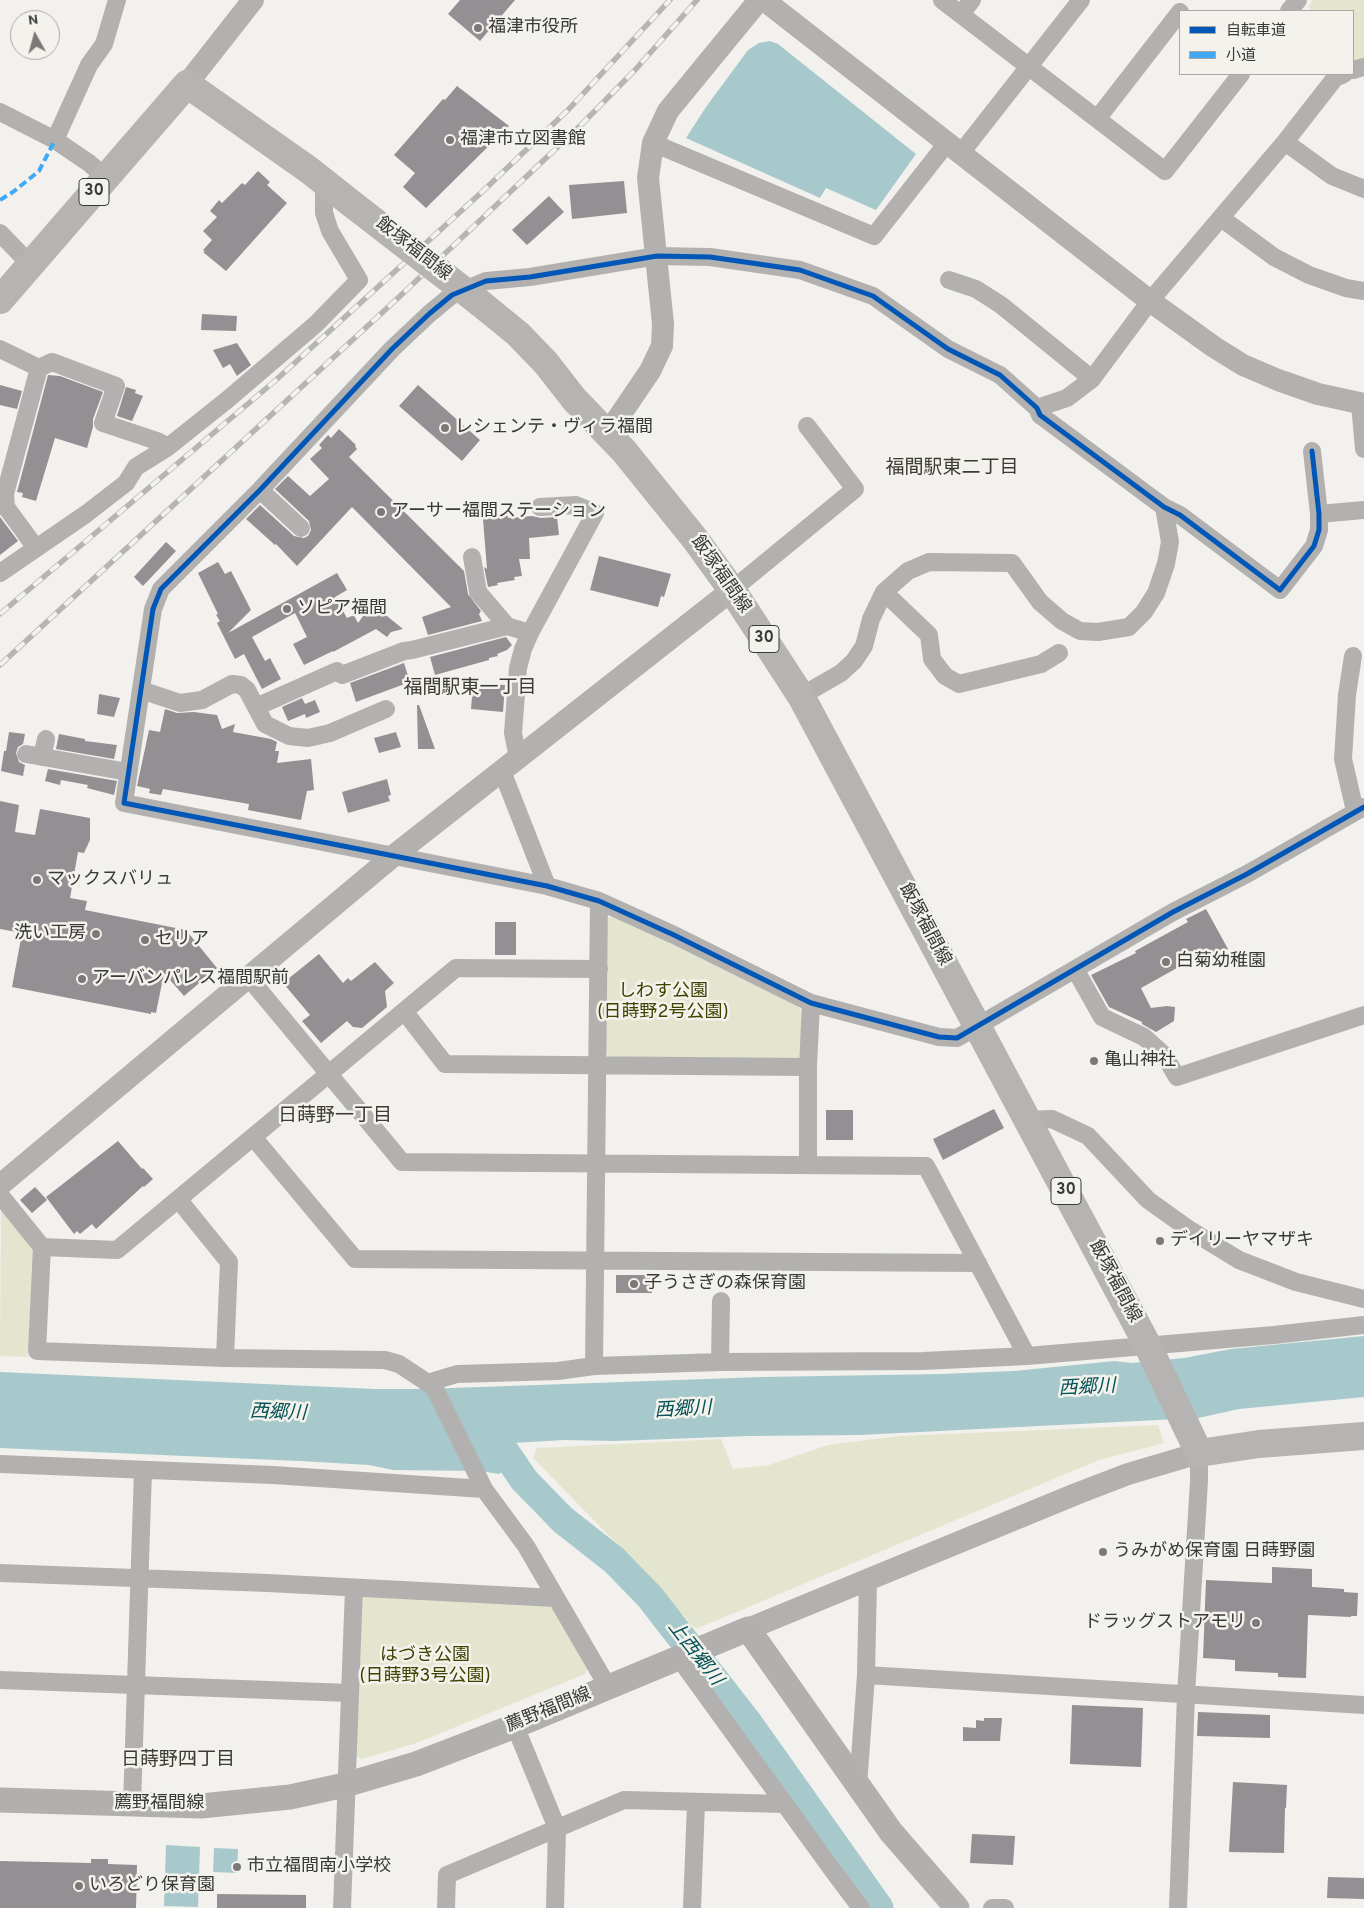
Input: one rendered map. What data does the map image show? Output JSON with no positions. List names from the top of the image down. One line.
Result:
{"streets":{"main road":["30","飯塚福間線","薦野福間線"]},"crossings":[["30","飯塚福間線"]],"districts":["福間駅東二丁目","福間駅東一丁目","日蒔野一丁目","日蒔野四丁目"],"water":["西郷川","上西郷川"],"parks":["しわす公園 (日蒔野2号公園)","はづき公園 (日蒔野3号公園)"],"places":["福津市役所","福津市立図書館","レシェンテ・ヴィラ福間","アーサー福間ステーション","ソピア福間","マックスバリュ","洗い工房","セリア","白菊幼稚園","アーバンパレス福間駅前","亀山神社","デイリーヤマザキ","子うさぎの森保育園","うみがめ保育園 日蒔野園","ドラッグストアモリ","市立福間南小学校","いろどり保育園"],"legend":["自転車道","小道"],"north":"top"}
